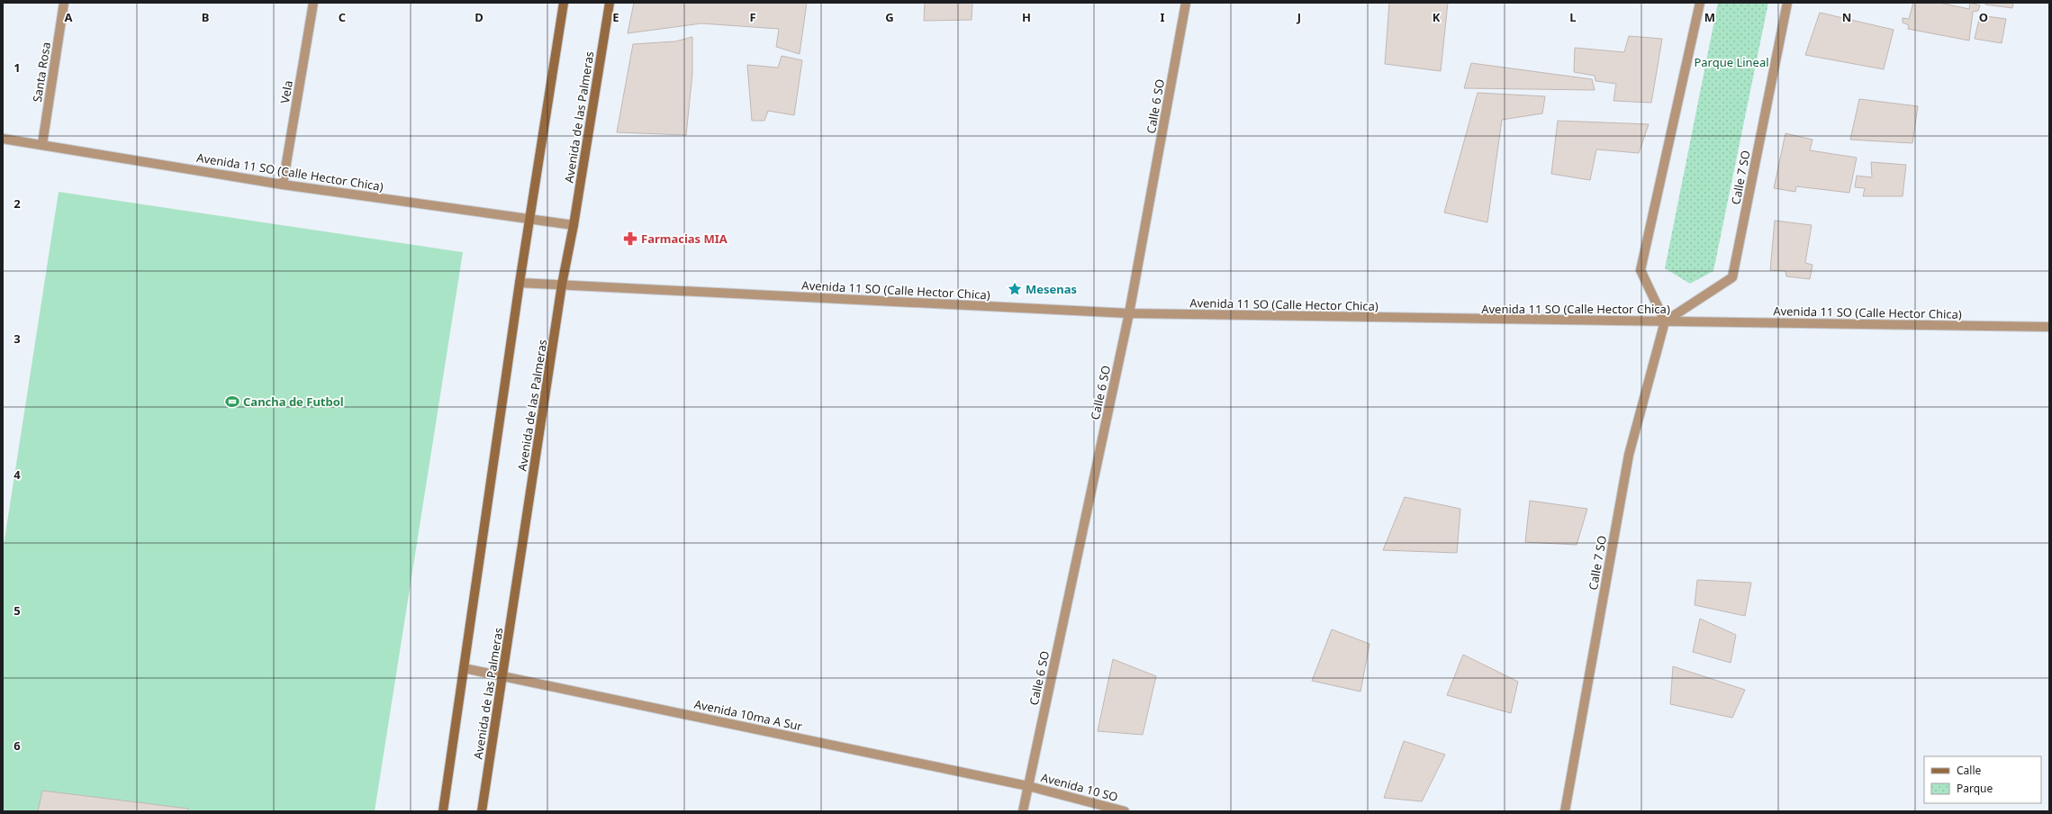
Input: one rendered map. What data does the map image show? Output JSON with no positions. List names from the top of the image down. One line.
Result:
{"streets":{"street":["Santa Rosa","Vela","Calle 6 SO","Avenida de las Palmeras","Avenida 11 SO (Calle Hector Chica)","Calle 7 SO","Avenida 10ma A Sur","Avenida 10 SO"]},"crossings":[["Santa Rosa","Avenida 11 SO (Calle Hector Chica)"],["Vela","Avenida 11 SO (Calle Hector Chica)"],["Calle 6 SO","Avenida 11 SO (Calle Hector Chica)"],["Calle 6 SO","Avenida 10ma A Sur"],["Calle 6 SO","Avenida 10 SO"],["Avenida de las Palmeras","Avenida 11 SO (Calle Hector Chica)"],["Avenida de las Palmeras","Avenida 10ma A Sur"],["Avenida 11 SO (Calle Hector Chica)","Calle 7 SO"],["Avenida 10ma A Sur","Avenida 10 SO"]],"parks":["Parque Lineal"],"places":{"pharmacy":["Farmacias MIA"],"place":["Mesenas"],"sports":["Cancha de Futbol"]},"legend":["Calle","Parque"],"grid":{"columns":["A","B","C","D","E","F","G","H","I","J","K","L","M","N","O"],"rows":["1","2","3","4","5","6"]}}
